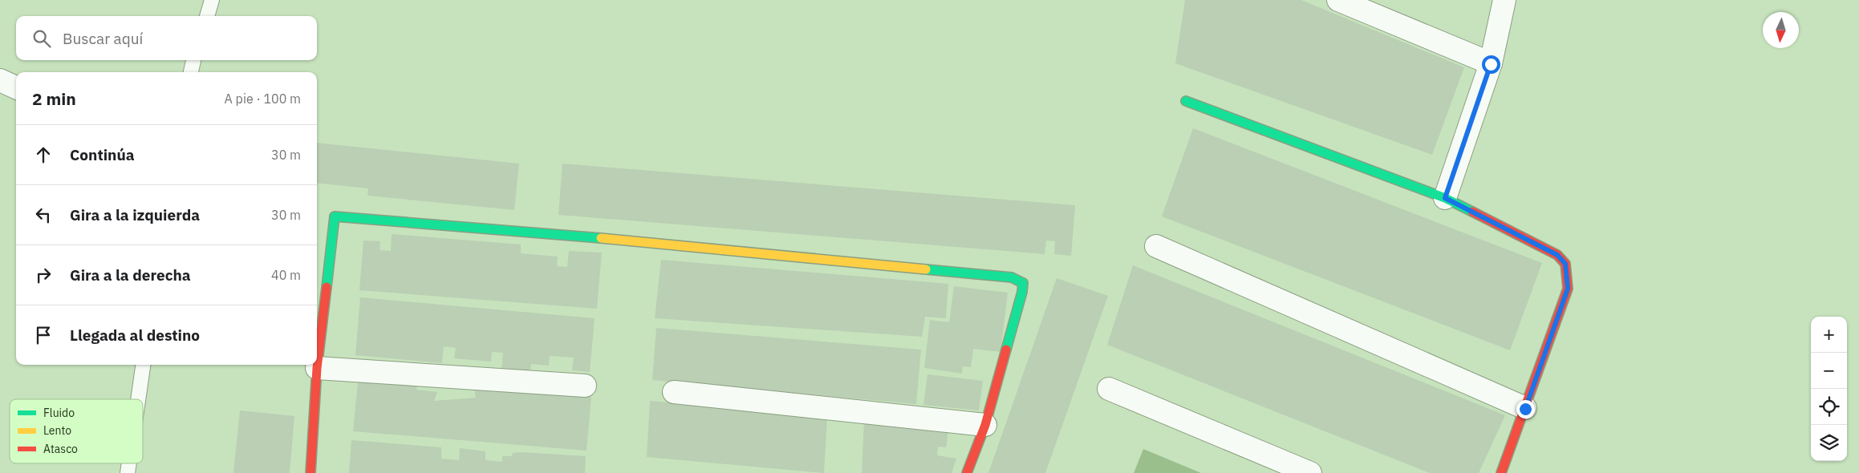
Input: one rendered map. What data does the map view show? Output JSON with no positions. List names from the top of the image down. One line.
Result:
{"legend":["Fluido","Lento","Atasco"],"north":"bottom","page":{"search":"Buscar aquí","heading":["2 min","A pie · 100 m"],"list":[["Continúa","30 m"],["Gira a la izquierda","30 m"],["Gira a la derecha","40 m"],"Llegada al destino"],"map_buttons":["+","−"]}}
